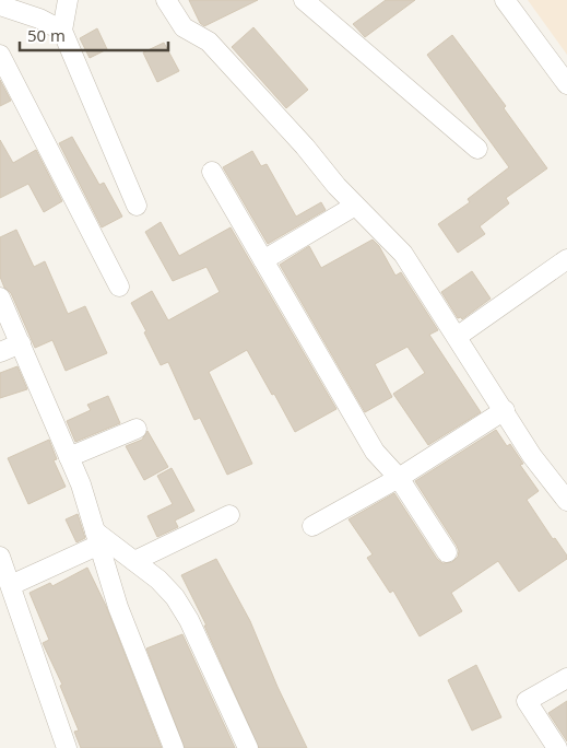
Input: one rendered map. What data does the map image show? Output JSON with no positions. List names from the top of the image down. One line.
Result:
{"scale_bar":"50 m"}
